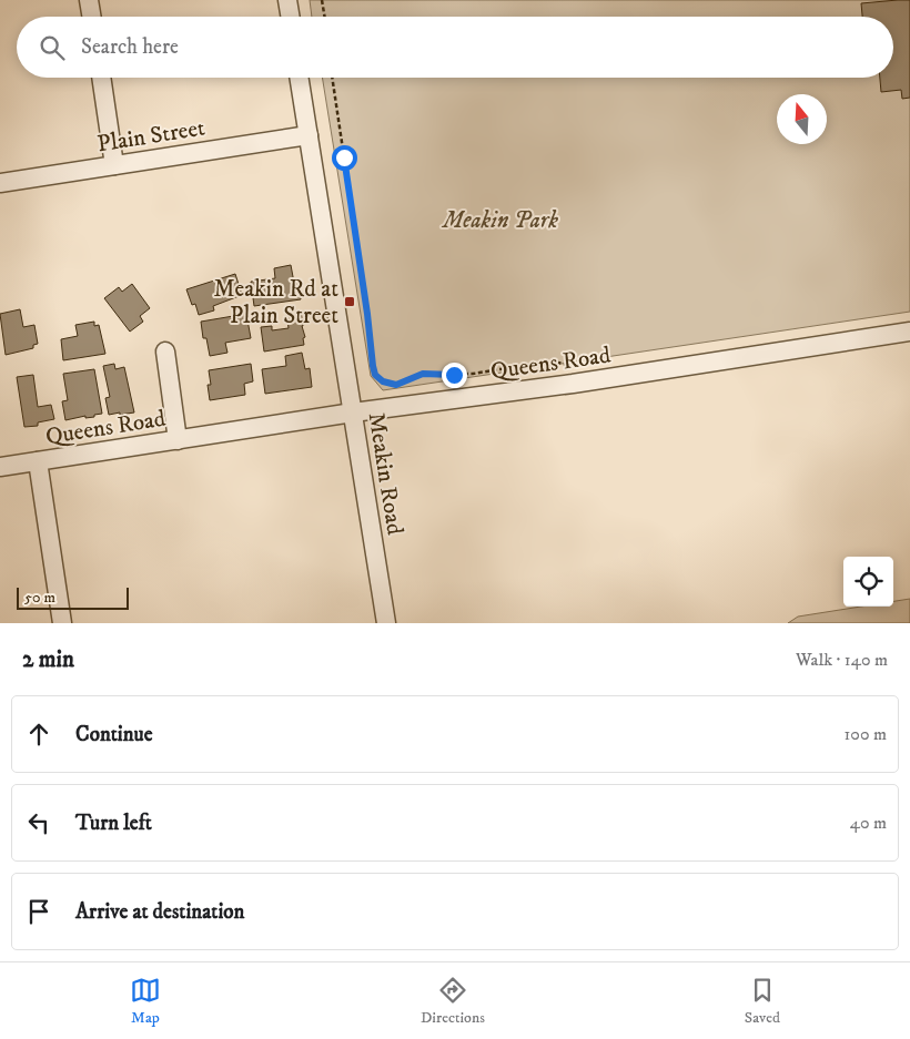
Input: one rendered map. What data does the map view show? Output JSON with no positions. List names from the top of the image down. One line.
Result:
{"streets":{"street":["Plain Street","Queens Road","Meakin Road"]},"crossings":[["Plain Street","Meakin Road"],["Queens Road","Meakin Road"]],"parks":["Meakin Park"],"places":{"transit":["Meakin Rd at Plain Street"]},"scale_bar":"50 m","north":"top","page":{"search":"Search here","scale":"50 m","heading":["2 min","Walk · 140 m"],"list":[["Continue","100 m"],["Turn left","40 m"],"Arrive at destination"],"nav":["Map","Directions","Saved"]}}
